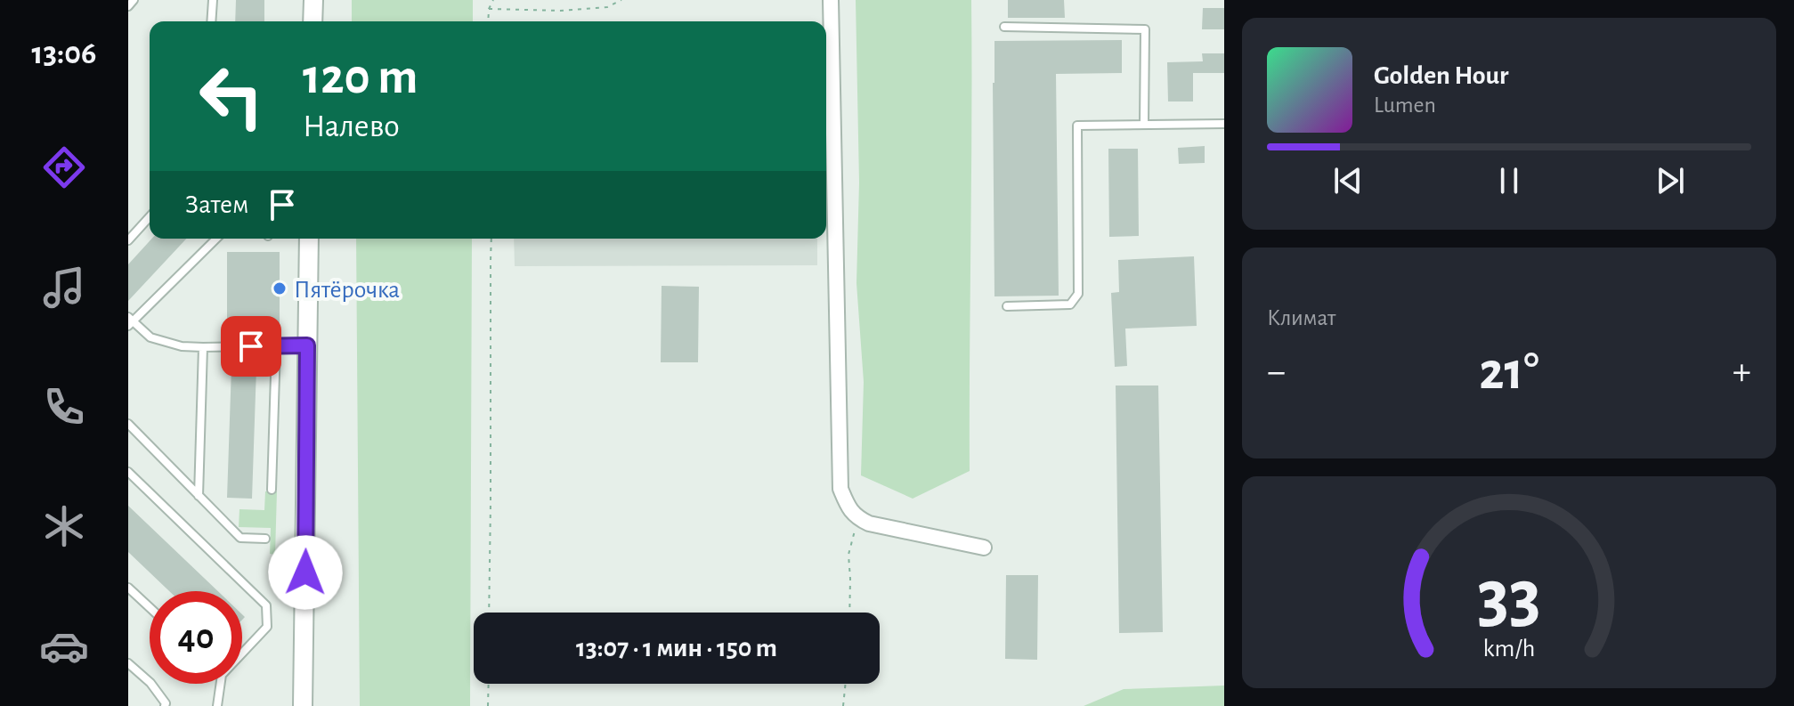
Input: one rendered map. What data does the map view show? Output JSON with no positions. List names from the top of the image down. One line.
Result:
{"places":["Пятёрочка"],"page":{"tabs":"13:06","turn":["120 m","Налево"],"song":["Golden Hour","Lumen"],"then":"Затем","tile":"Климат","heat":["−","21°","+"],"limit":"40","trip":"13:07 · 1 мин · 150 m","gauge":["33","km/h"]}}
